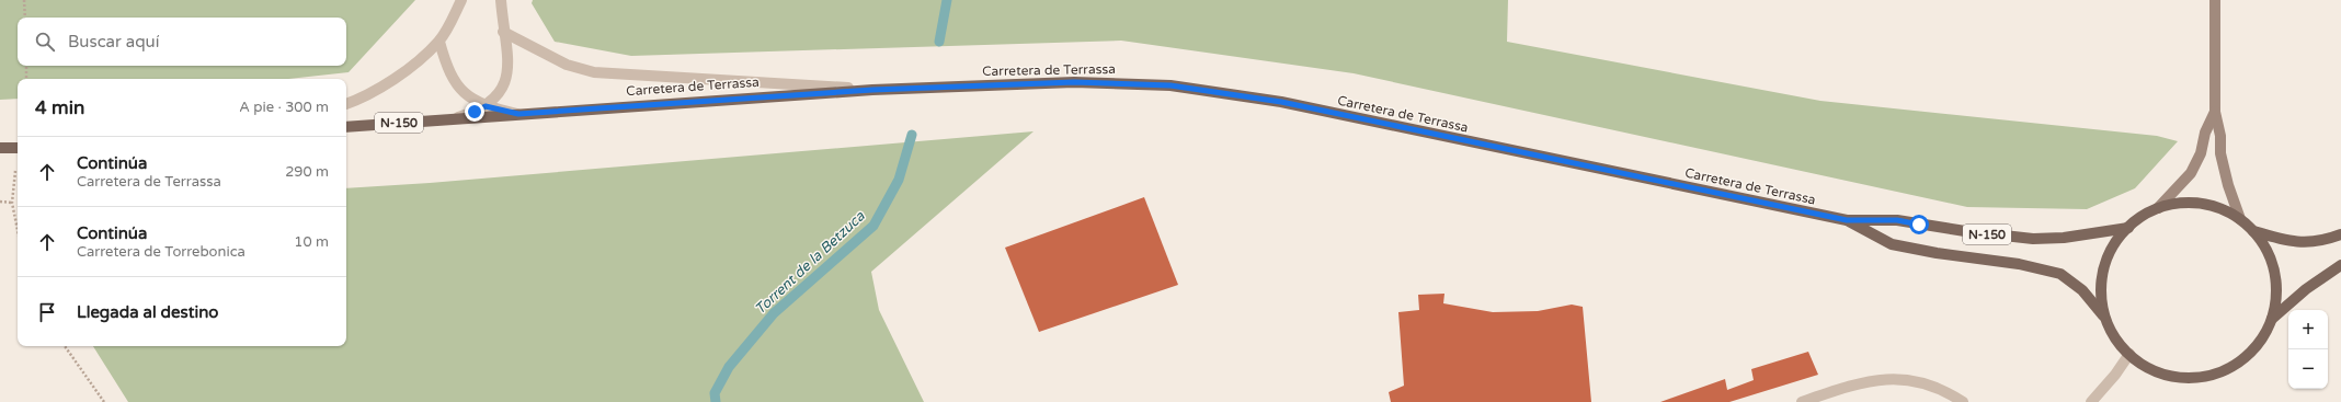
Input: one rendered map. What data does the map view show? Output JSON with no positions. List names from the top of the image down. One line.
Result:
{"streets":{"main road":["Carretera de Terrassa","N-150"]},"crossings":[["Carretera de Terrassa","N-150"]],"water":["Torrent de la Betzuca"],"page":{"search":"Buscar aquí","heading":["4 min","A pie · 300 m"],"list":[["Continúa","Carretera de Terrassa","290 m"],["Continúa","Carretera de Torrebonica","10 m"],"Llegada al destino"],"map_buttons":["+","−"]}}
